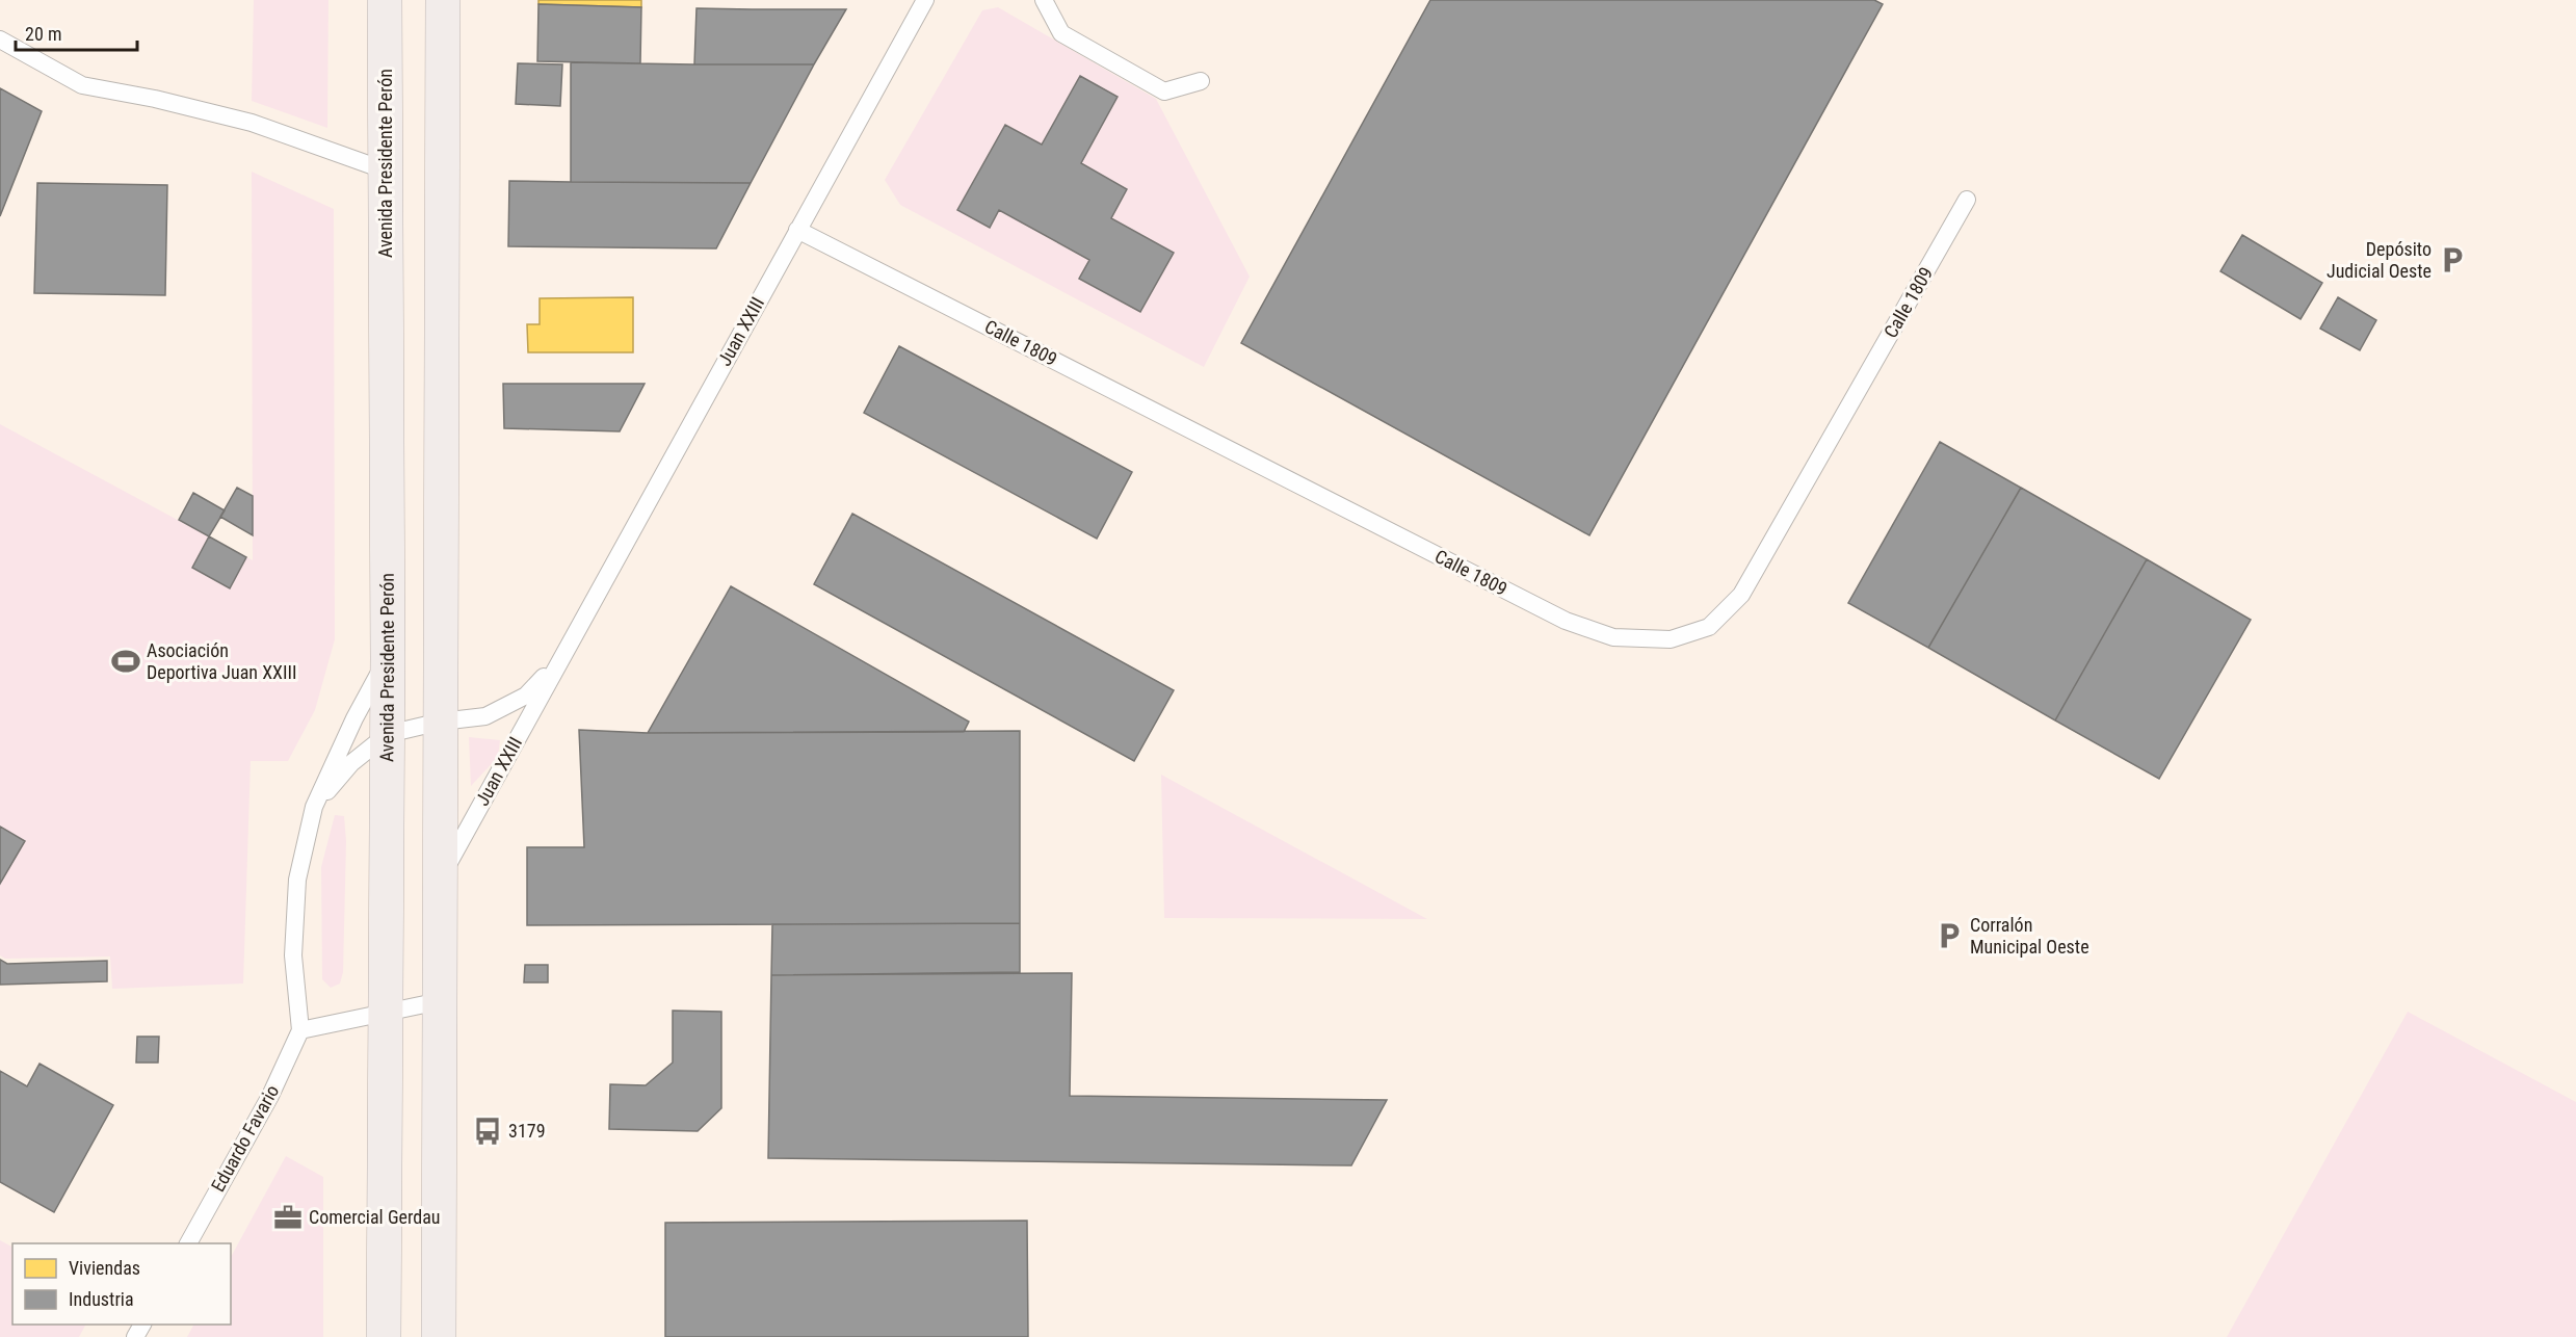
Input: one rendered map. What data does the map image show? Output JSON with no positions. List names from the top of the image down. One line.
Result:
{"streets":{"main road":["Avenida Presidente Perón"],"lane":["Calle 1809","Juan XXIII","Eduardo Favario"]},"crossings":[["Avenida Presidente Perón","Juan XXIII"],["Calle 1809","Juan XXIII"]],"places":{"parking":["Depósito Judicial Oeste","Corralón Municipal Oeste"],"sports":["Asociación Deportiva Juan XXIII"],"bus stop":["3179"],"office":["Comercial Gerdau"]},"legend":["Viviendas","Industria"],"scale_bar":"20 m"}
